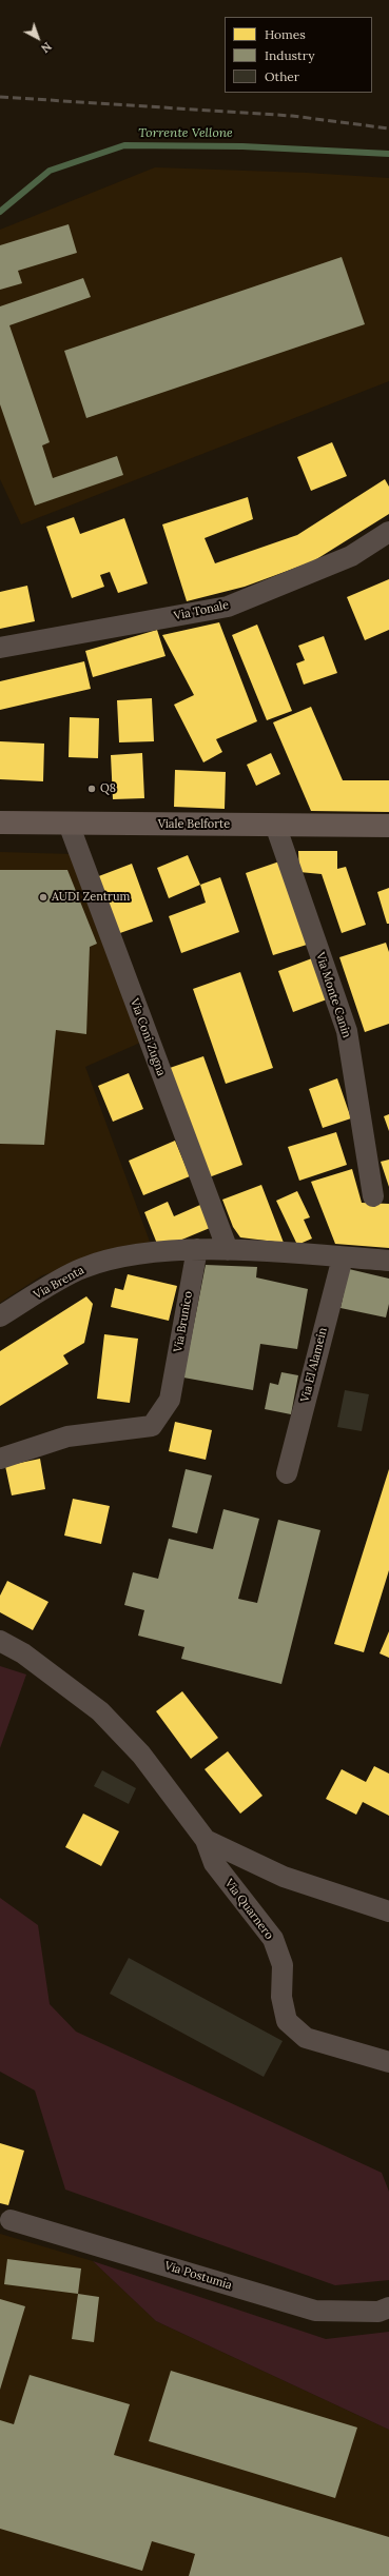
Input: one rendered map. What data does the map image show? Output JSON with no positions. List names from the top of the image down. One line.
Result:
{"streets":{"main road":["Viale Belforte"],"street":["Via Tonale","Via Monte Canin","Via Coni Zugna","Via Brenta","Via Brunico","Via El Alamein","Via Quarnero","Via Postumia"]},"crossings":[["Viale Belforte","Via Monte Canin"],["Viale Belforte","Via Coni Zugna"],["Via Brenta","Via Brunico"]],"water":["Torrente Vellone"],"places":["Q8","AUDI Zentrum"],"legend":["Homes","Industry","Other"],"north":"bottom right"}
